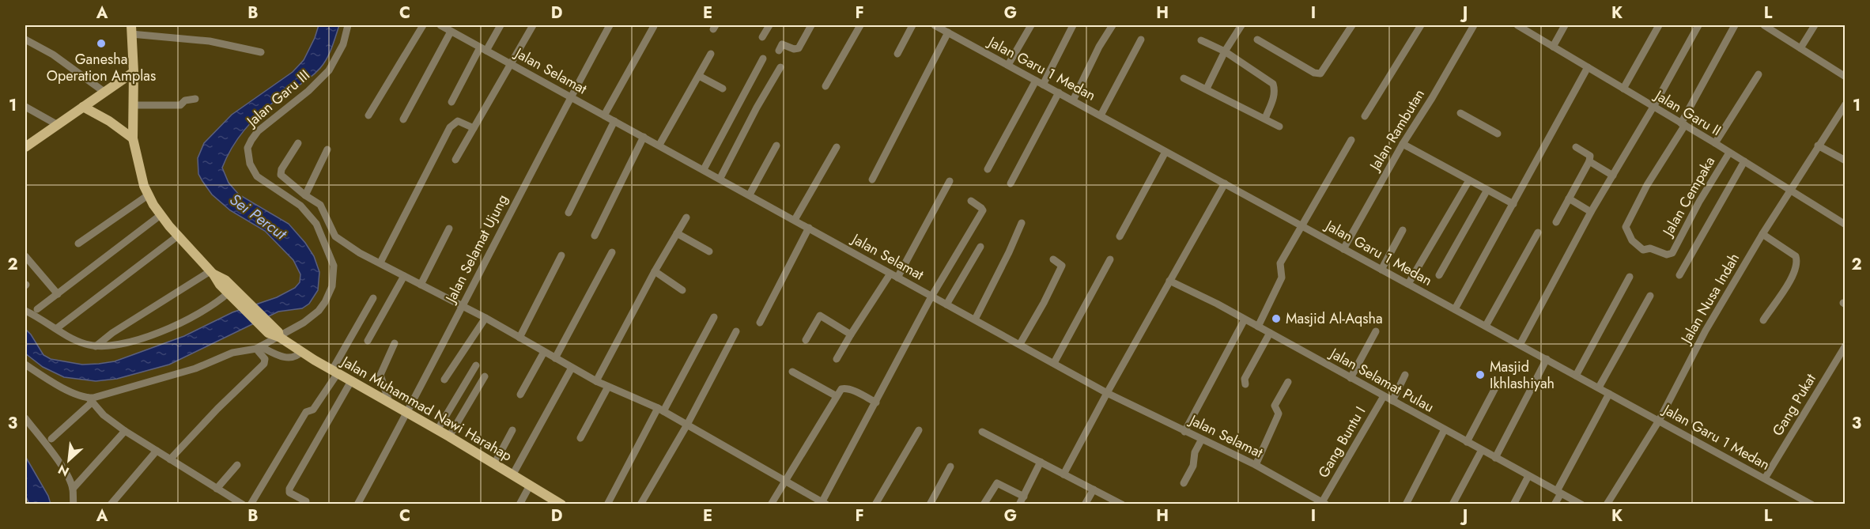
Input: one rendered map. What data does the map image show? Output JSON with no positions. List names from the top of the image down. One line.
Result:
{"streets":{"main road":["Jalan Muhammad Nawi Harahap"],"street":["Jalan Garu 1 Medan","Jalan Selamat","Jalan Garu III","Jalan Garu II","Jalan Rambutan","Jalan Cempaka","Jalan Selamat Ujung","Jalan Nusa Indah","Jalan Selamat Pulau","Gang Pukat","Gang Buntu I"]},"crossings":[["Jalan Garu 1 Medan","Jalan Rambutan"],["Jalan Garu 1 Medan","Jalan Nusa Indah"],["Jalan Garu 1 Medan","Gang Pukat"],["Jalan Selamat","Jalan Selamat Ujung"],["Jalan Selamat","Gang Buntu I"],["Jalan Garu III","Jalan Muhammad Nawi Harahap"],["Jalan Garu II","Jalan Cempaka"],["Jalan Garu II","Jalan Nusa Indah"],["Jalan Selamat Ujung","Jalan Muhammad Nawi Harahap"],["Jalan Selamat Pulau","Gang Buntu I"]],"water":["Sei Percut"],"places":["Ganesha Operation Amplas","Masjid Al-Aqsha","Masjid Ikhlashiyah"],"north":"bottom left","grid":{"columns":["A","B","C","D","E","F","G","H","I","J","K","L"],"rows":["1","2","3"]}}
